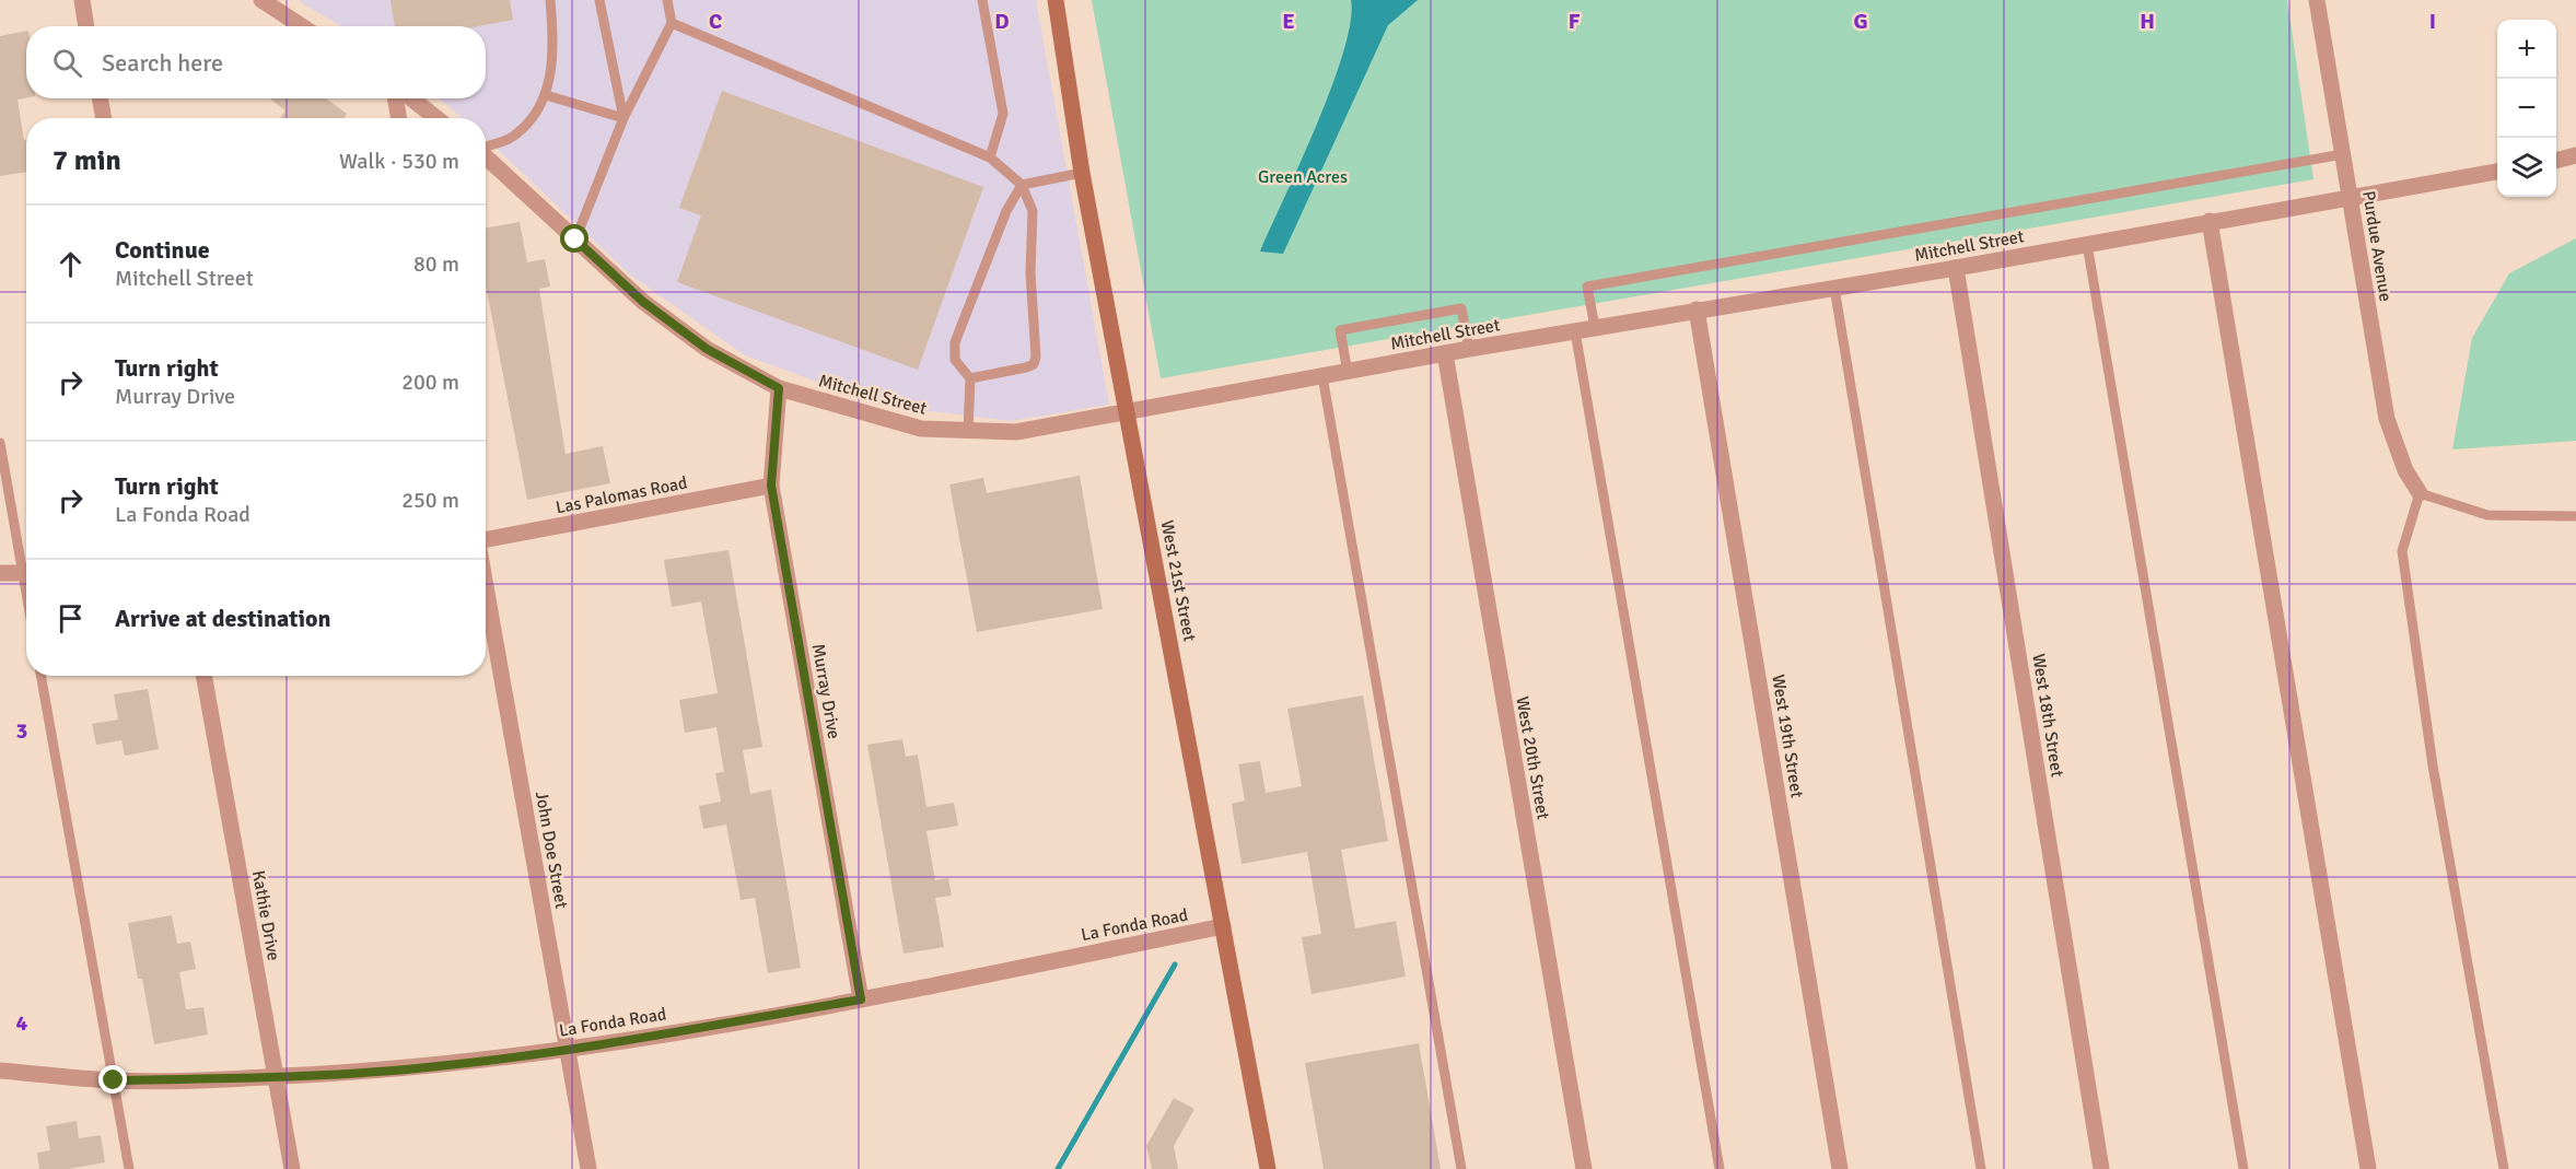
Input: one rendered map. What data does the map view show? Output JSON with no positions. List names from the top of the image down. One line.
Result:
{"streets":{"main road":["West 21st Street"],"street":["Mitchell Street","Purdue Avenue","Las Palomas Road","Murray Drive","West 18th Street","West 19th Street","West 20th Street","John Doe Street","Kathie Drive","La Fonda Road"]},"crossings":[["Mitchell Street","Purdue Avenue"],["Mitchell Street","West 21st Street"],["Mitchell Street","Murray Drive"],["Mitchell Street","West 18th Street"],["Mitchell Street","West 19th Street"],["Mitchell Street","West 20th Street"],["Las Palomas Road","Murray Drive"],["West 21st Street","La Fonda Road"],["Murray Drive","La Fonda Road"],["John Doe Street","La Fonda Road"],["Kathie Drive","La Fonda Road"]],"parks":["Green Acres"],"page":{"map_buttons":["+","−"],"search":"Search here","heading":["7 min","Walk · 530 m"],"list":[["Continue","Mitchell Street","80 m"],["Turn right","Murray Drive","200 m"],["Turn right","La Fonda Road","250 m"],"Arrive at destination"]},"grid":{"columns":["C","D","E","F","G","H","I"],"rows":["3","4"]}}
